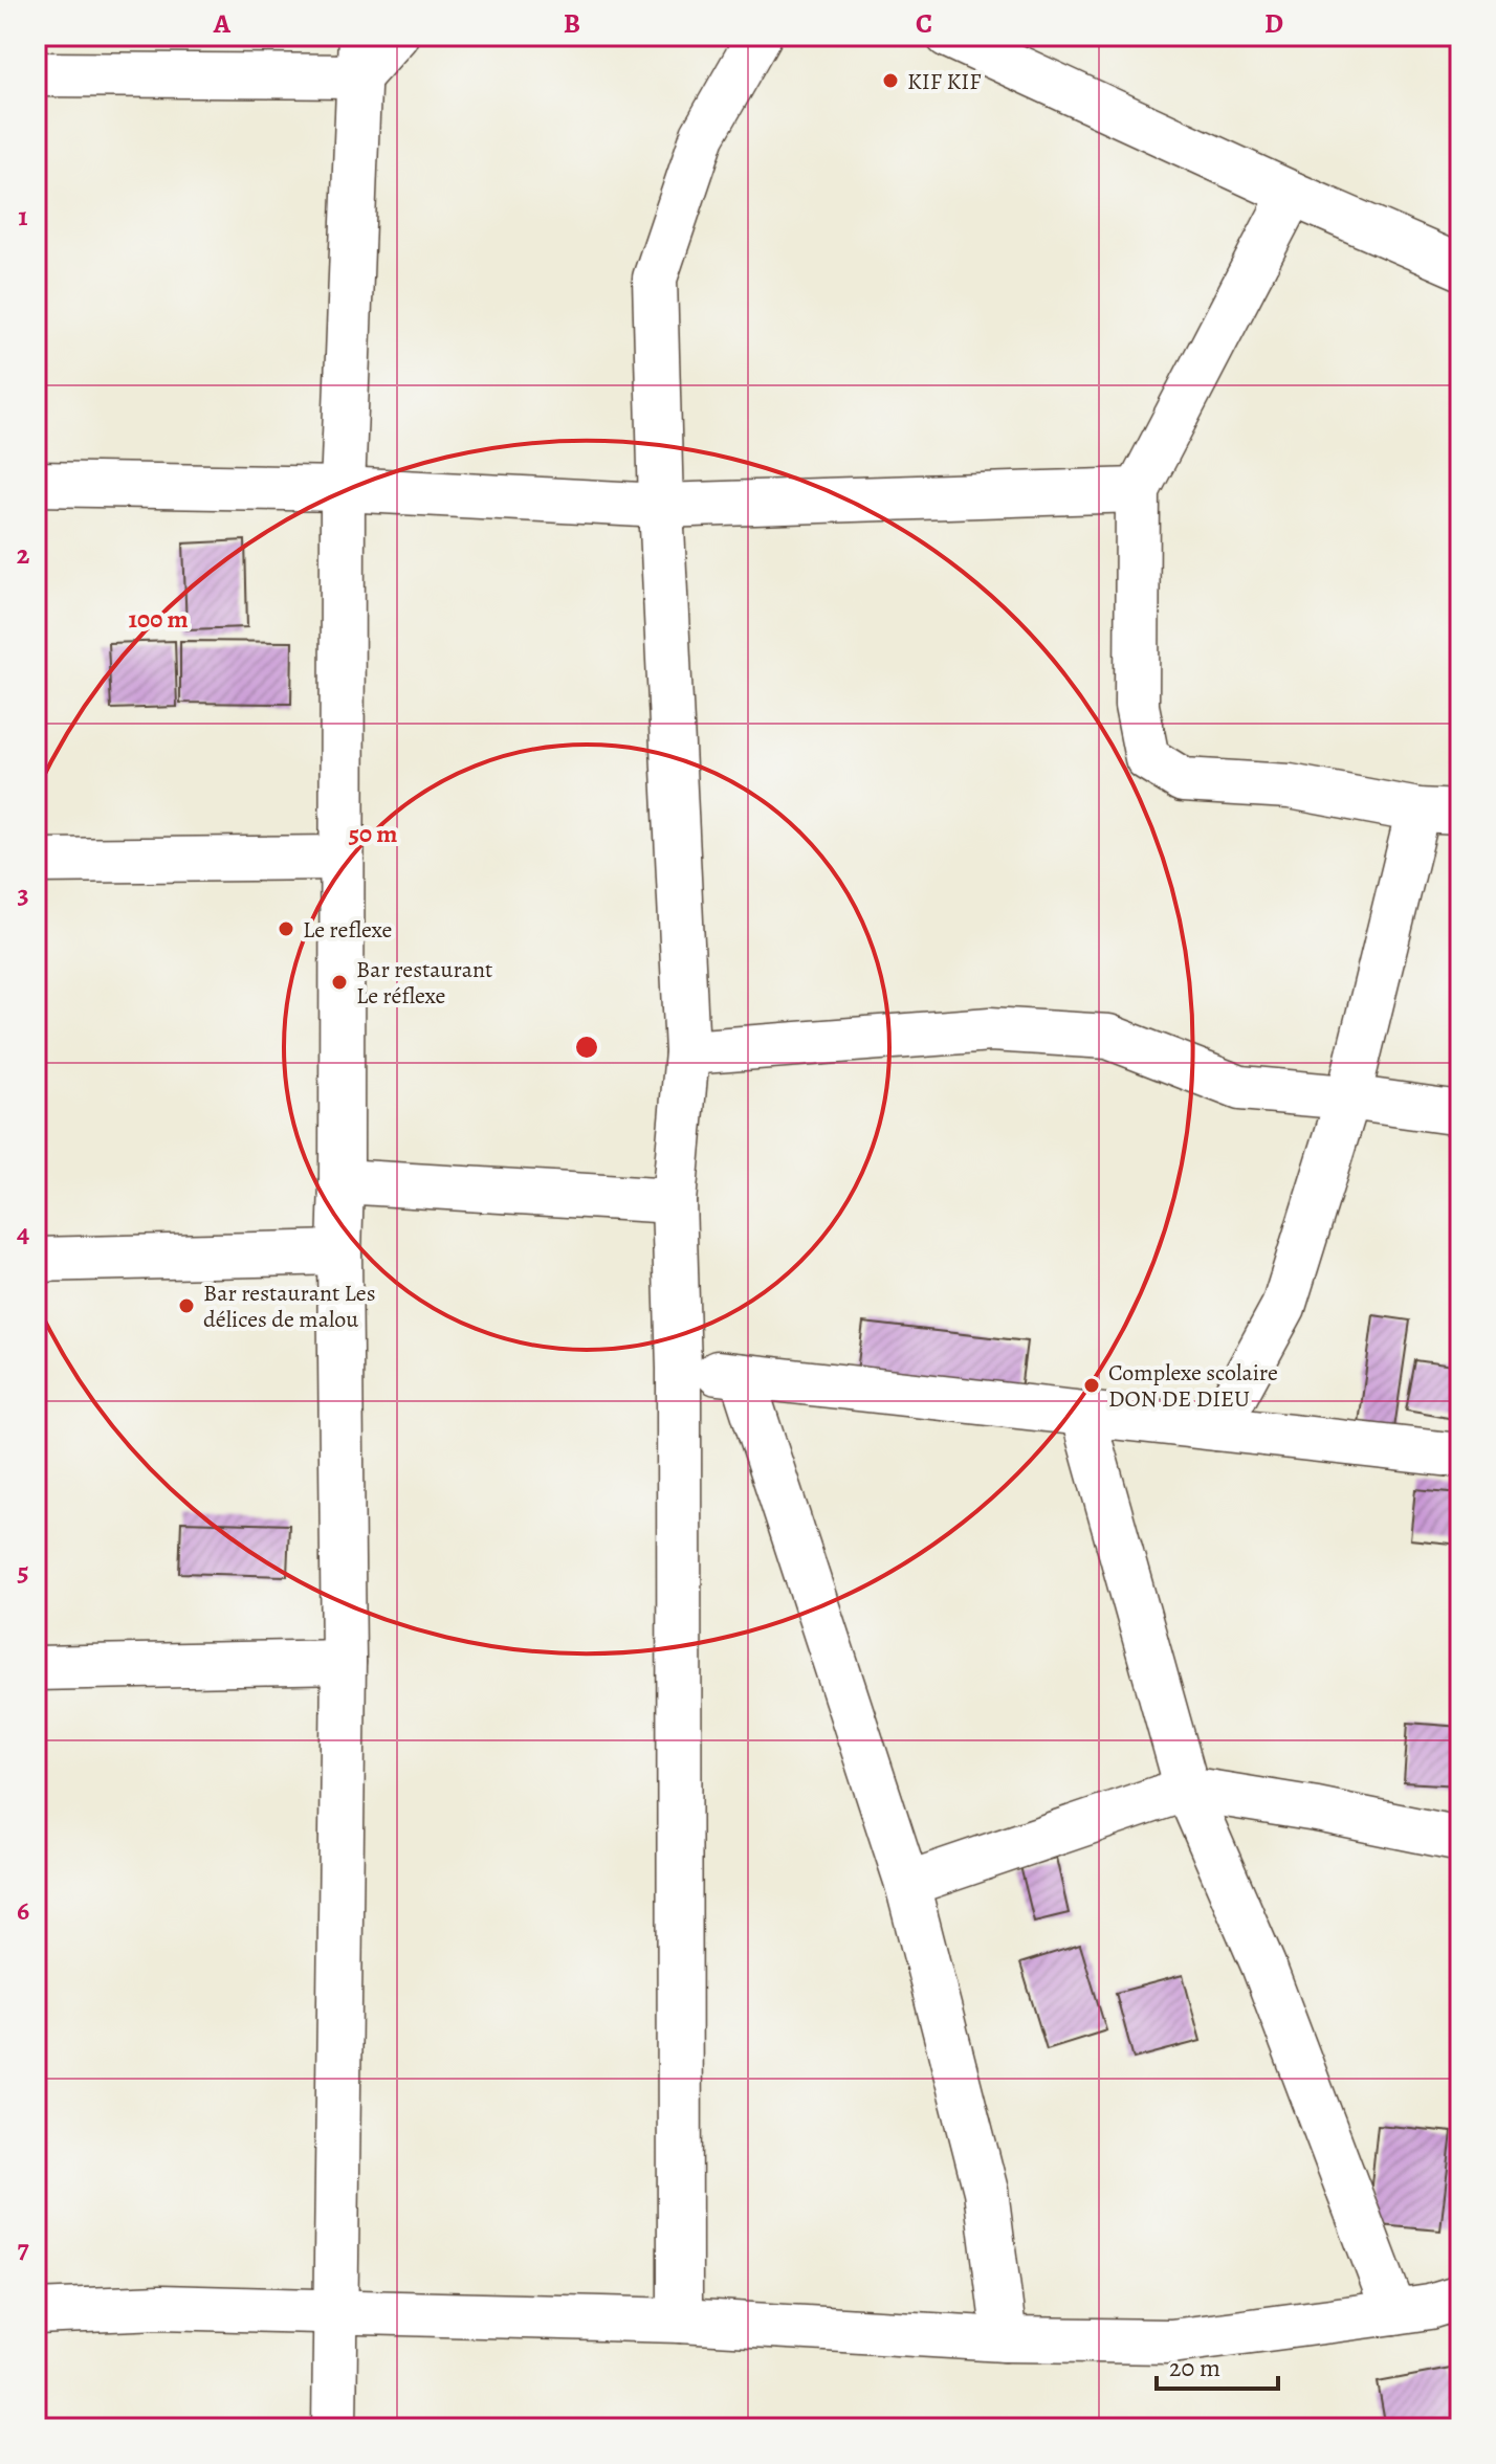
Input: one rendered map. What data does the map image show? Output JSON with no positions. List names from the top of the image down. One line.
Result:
{"places":["KIF KIF","Le reflexe","Bar restaurant Le réflexe","Bar restaurant Les délices de malou","Complexe scolaire DON DE DIEU"],"scale_bar":"20 m","grid":{"columns":["A","B","C","D"],"rows":["1","2","3","4","5","6","7"]},"rings":["100 m","50 m"]}
